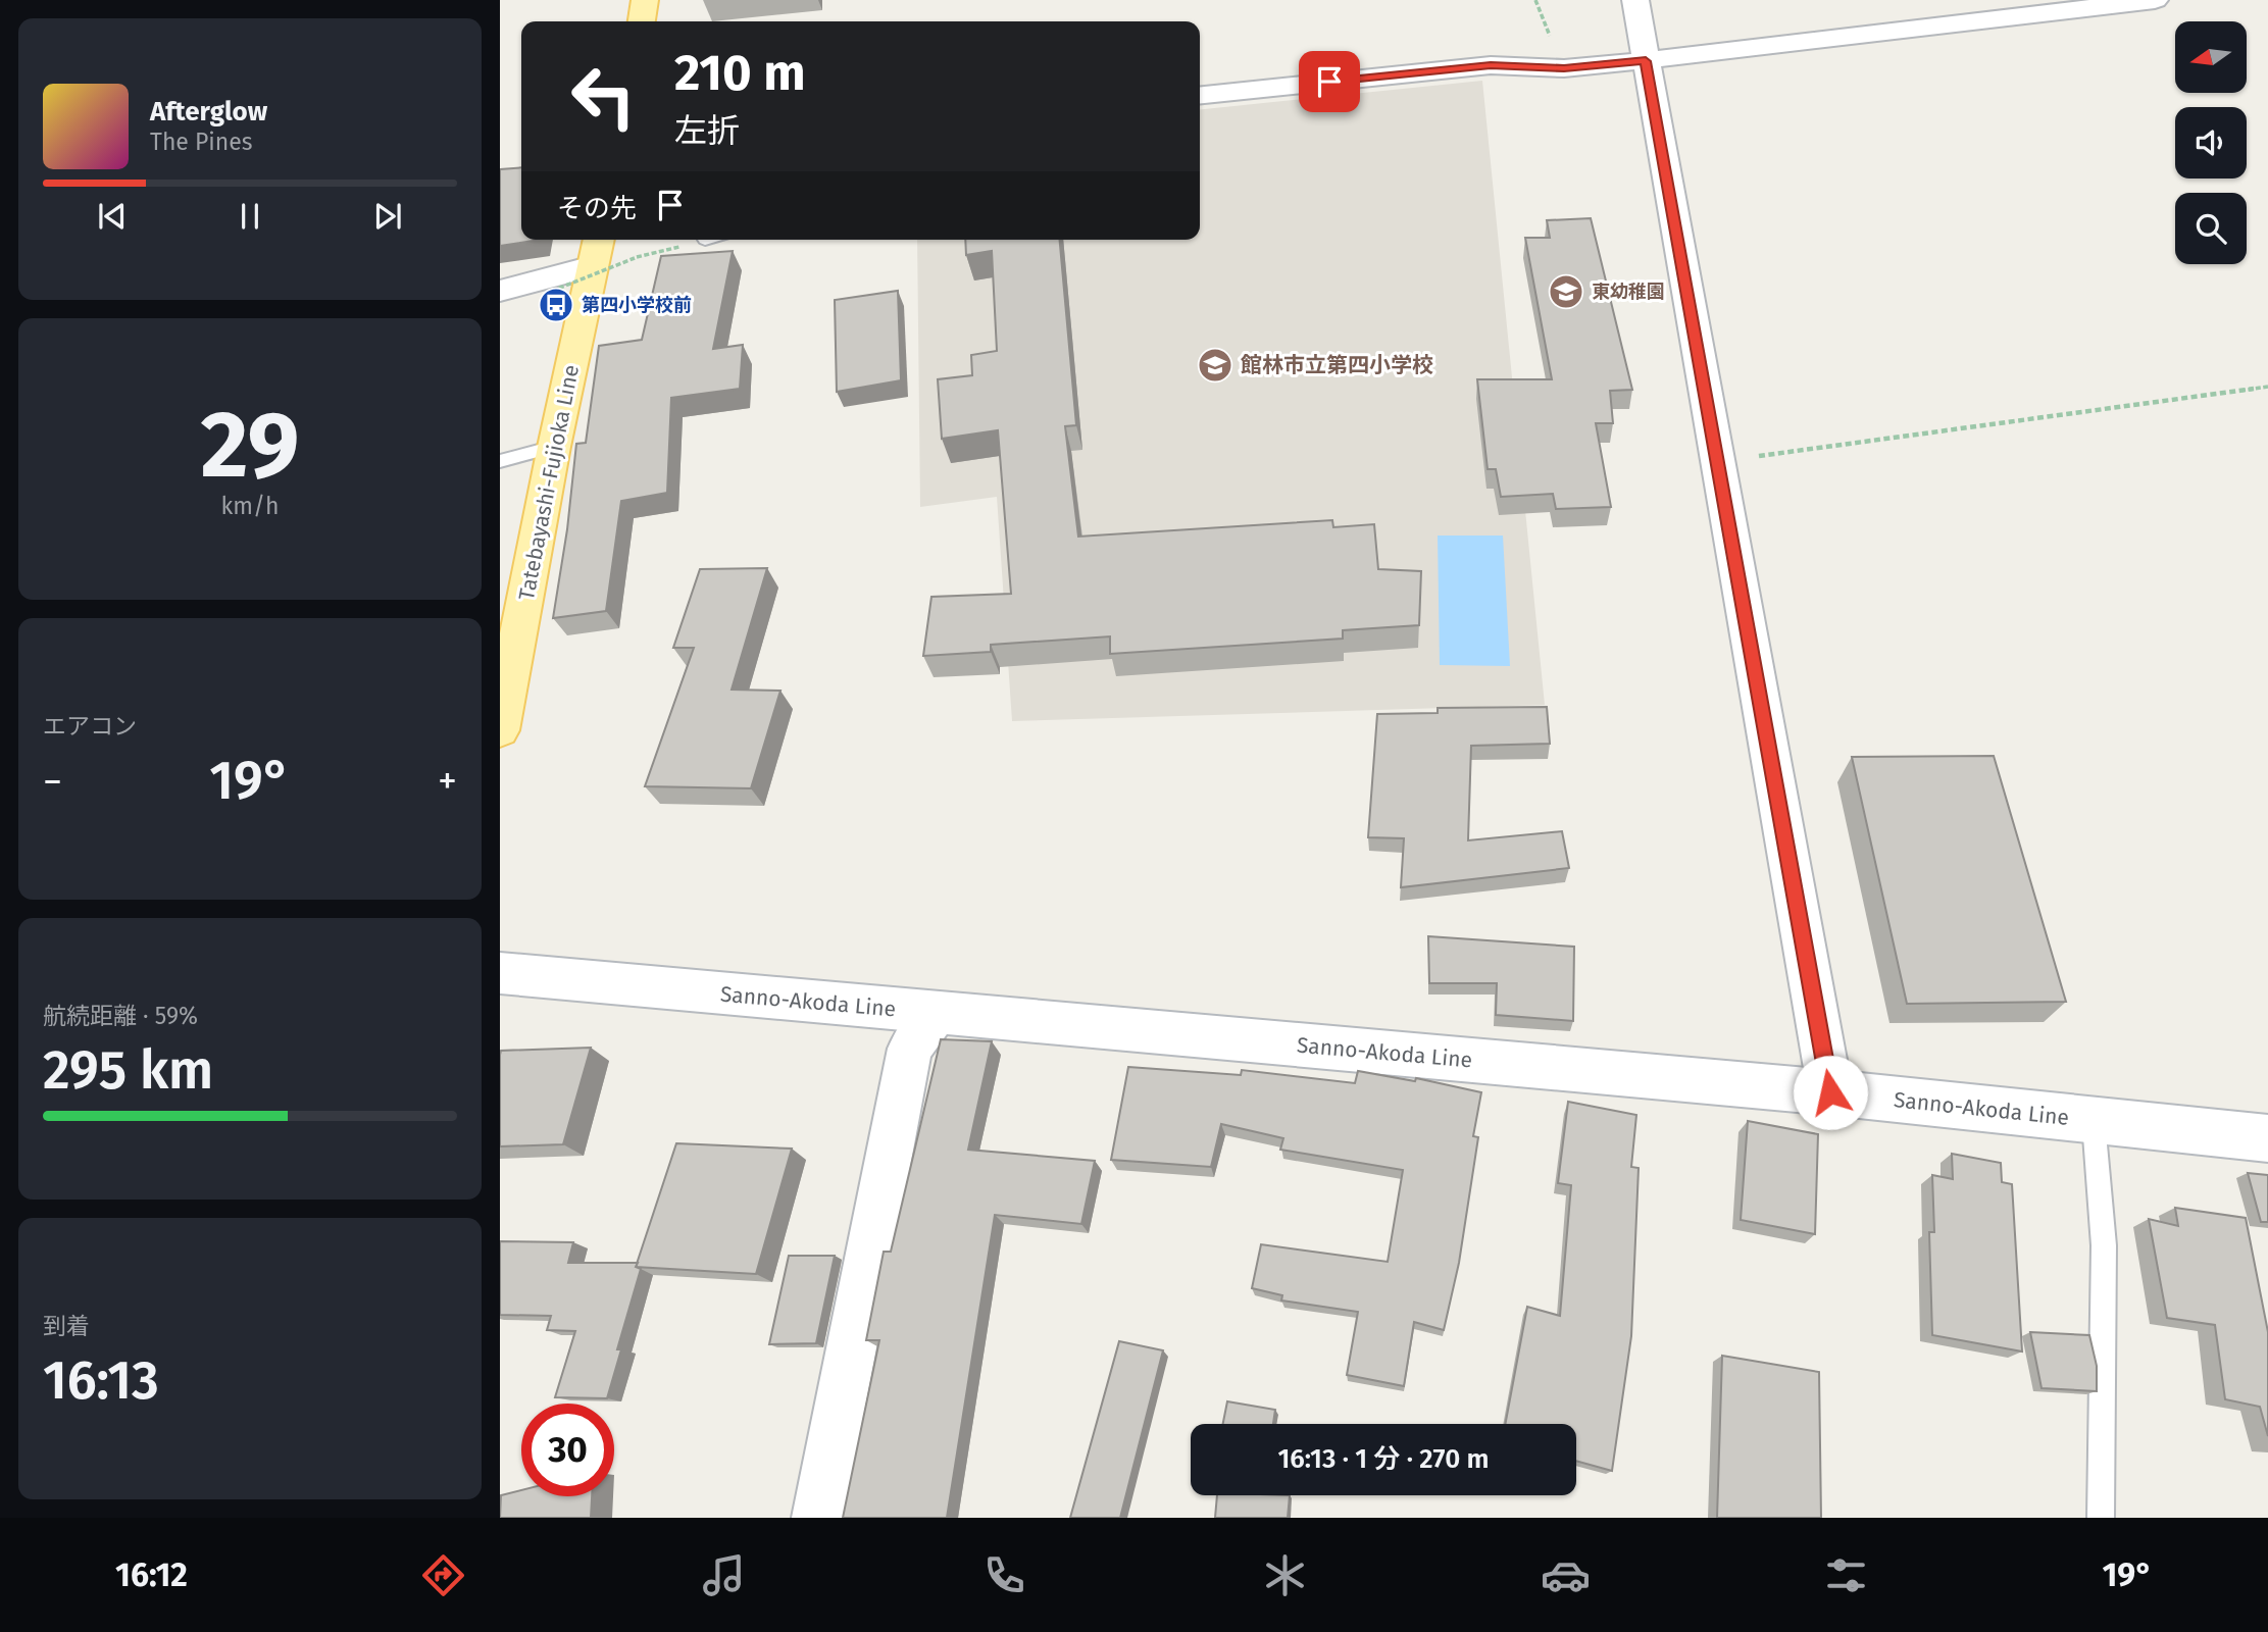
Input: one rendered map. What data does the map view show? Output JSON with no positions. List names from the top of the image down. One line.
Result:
{"streets":{"main road":["Tatebayashi-Fujioka Line"],"street":["Sanno-Akoda Line"]},"places":{"school or university":["東幼稚園","館林市立第四小学校"],"bus stop":["第四小学校前"]},"north":"left","page":{"turn":["210 m","左折"],"song":["Afterglow","The Pines"],"then":"その先","tile":[["29","km/h"],"エアコン",["航続距離 · 59%","295 km"],["到着","16:13"]],"heat":["−","19°","+"],"limit":"30","trip":"16:13 · 1 分 · 270 m","tabs":["16:12","19°"]}}
